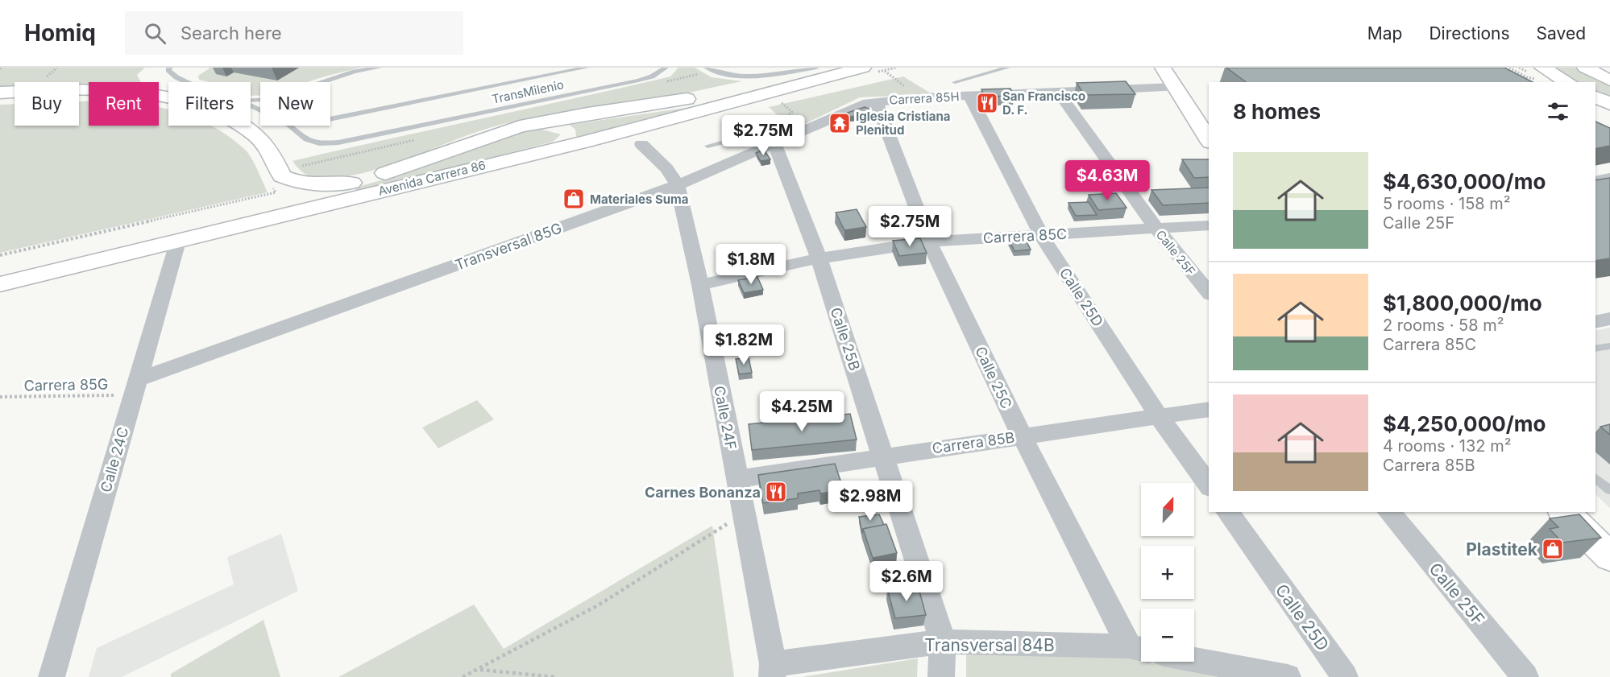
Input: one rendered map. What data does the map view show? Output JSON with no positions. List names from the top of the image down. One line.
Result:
{"streets":{"main road":["Avenida Carrera 86"],"street":["Carrera 85H","Carrera 85C","Transversal 85G","Calle 25F","Calle 25D","Calle 25B","Calle 25C","Calle 24F","Carrera 85B","Calle 24C","Transversal 84B"],"lane":["TransMilenio"],"path":["Carrera 85G"]},"crossings":[["Carrera 85H","Transversal 85G"],["Carrera 85H","Calle 25F"],["Carrera 85H","Calle 25D"],["Carrera 85H","Calle 25C"],["Avenida Carrera 86","Calle 24C"],["Carrera 85C","Calle 25F"],["Carrera 85C","Calle 25D"],["Carrera 85C","Calle 25B"],["Carrera 85C","Calle 25C"],["Carrera 85C","Calle 24F"],["Transversal 85G","Calle 25B"],["Transversal 85G","Calle 25C"],["Transversal 85G","Carrera 85G"],["Transversal 85G","Calle 24F"],["Transversal 85G","Calle 24C"],["Calle 25D","Carrera 85B"],["Calle 25B","Carrera 85B"],["Calle 25B","Transversal 84B"],["Calle 25C","Carrera 85B"],["Calle 25C","Transversal 84B"],["Carrera 85G","Calle 24C"],["Calle 24F","Carrera 85B"],["Calle 24F","Transversal 84B"]],"places":{"restaurant":["San Francisco D. F.","Carnes Bonanza"],"temple":["Iglesia Cristiana Plenitud"],"shop":["Materiales Suma","Plastitek"]},"north":"top","page":{"header":"Homiq","search":"Search here","nav":["Map","Directions","Saved"],"chip":["Buy","Rent","Filters","New"],"heading":"8 homes","price":["$2.75M","$4.63M","$2.75M","$1.8M","$1.82M","$4.25M","$2.98M","$2.6M"],"list":[{"name":"$4,630,000/mo","note":"5 rooms · 158 m² · Calle 25F"},{"name":"$1,800,000/mo","note":"2 rooms · 58 m² · Carrera 85C"},{"name":"$4,250,000/mo","note":"4 rooms · 132 m² · Carrera 85B"}],"map_buttons":["+","−"]}}
